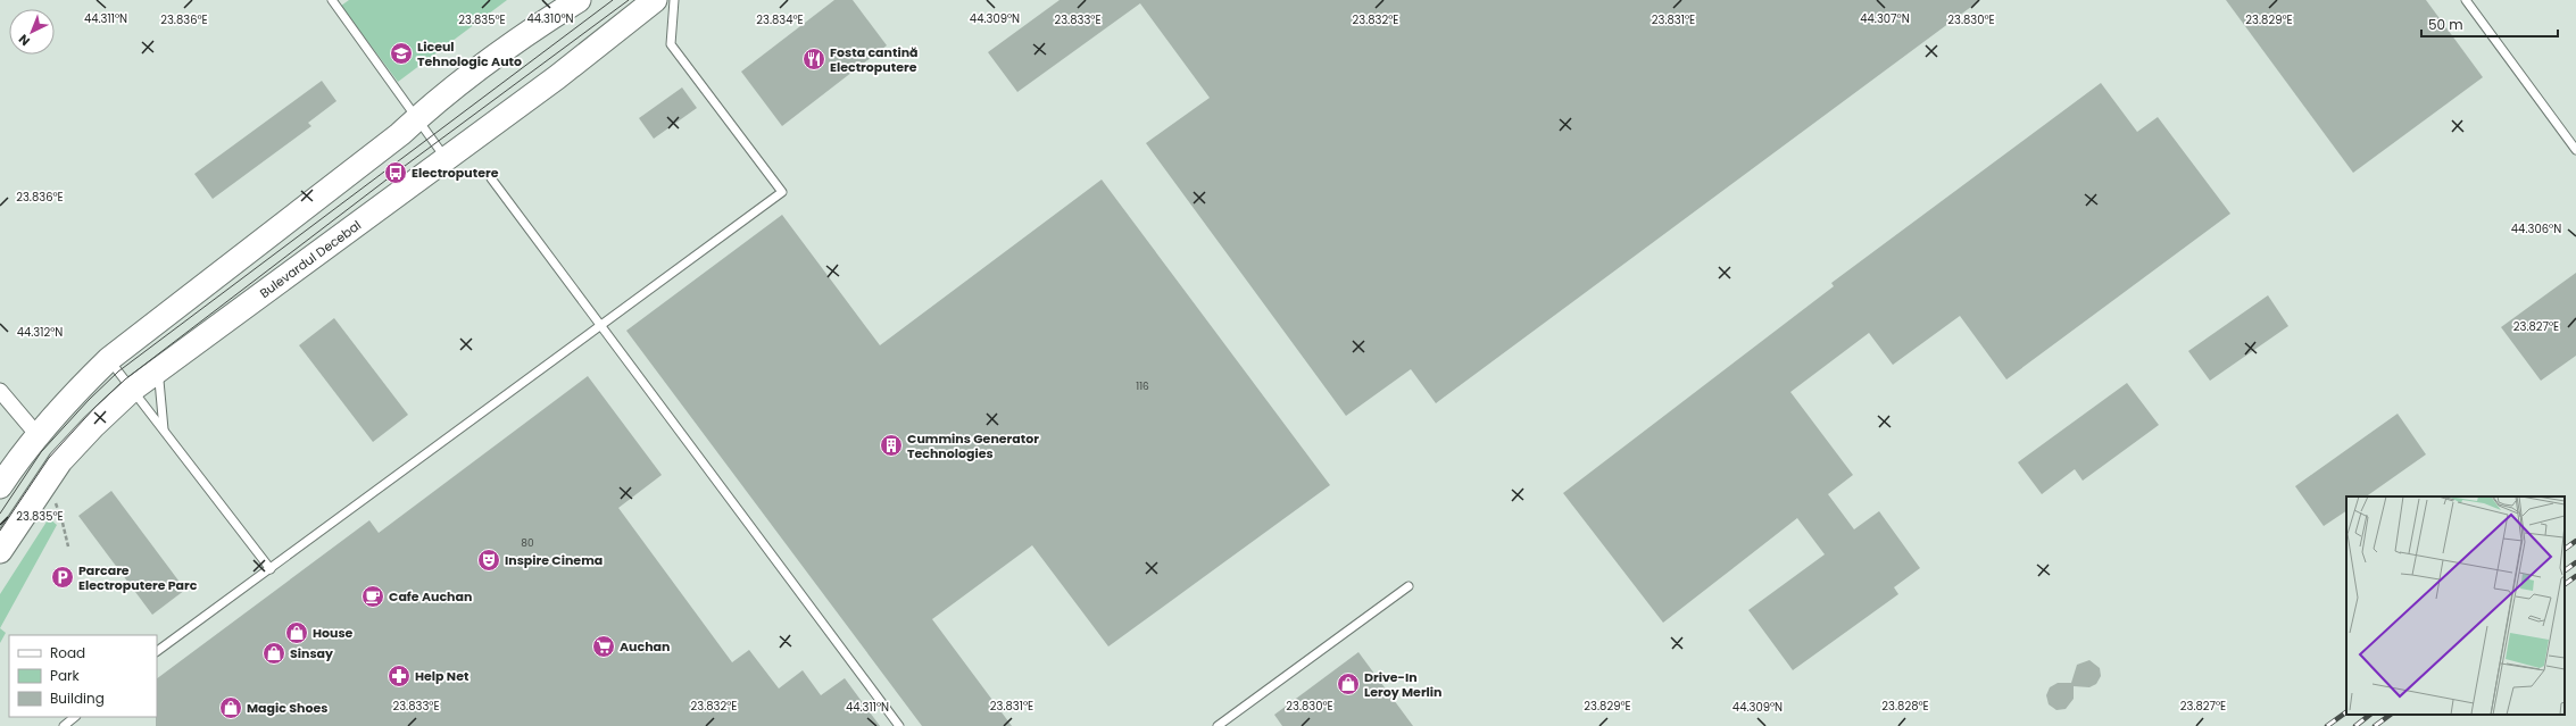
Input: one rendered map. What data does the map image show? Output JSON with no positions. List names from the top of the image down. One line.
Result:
{"streets":{"main road":["Bulevardul Decebal"]},"places":{"school or university":["Liceul Tehnologic Auto"],"restaurant":["Fosta cantină Electroputere"],"bus stop":["Electroputere"],"building":["Cummins Generator Technologies"],"theatre":["Inspire Cinema"],"parking":["Parcare Electroputere Parc"],"cafe":["Cafe Auchan"],"shop":["House","Sinsay","Drive-In Leroy Merlin","Magic Shoes"],"supermarket":["Auchan"],"pharmacy":["Help Net"]},"house_numbers":["116","80"],"legend":["Road","Park","Building"],"scale_bar":"50 m","north":"bottom left","coordinates":["44.311°N","44.310°N","44.307°N","44.309°N","23.836°E","23.835°E","23.834°E","23.833°E","23.832°E","23.831°E","23.830°E","23.829°E","44.306°N","23.827°E","44.312°N","23.828°E"]}
